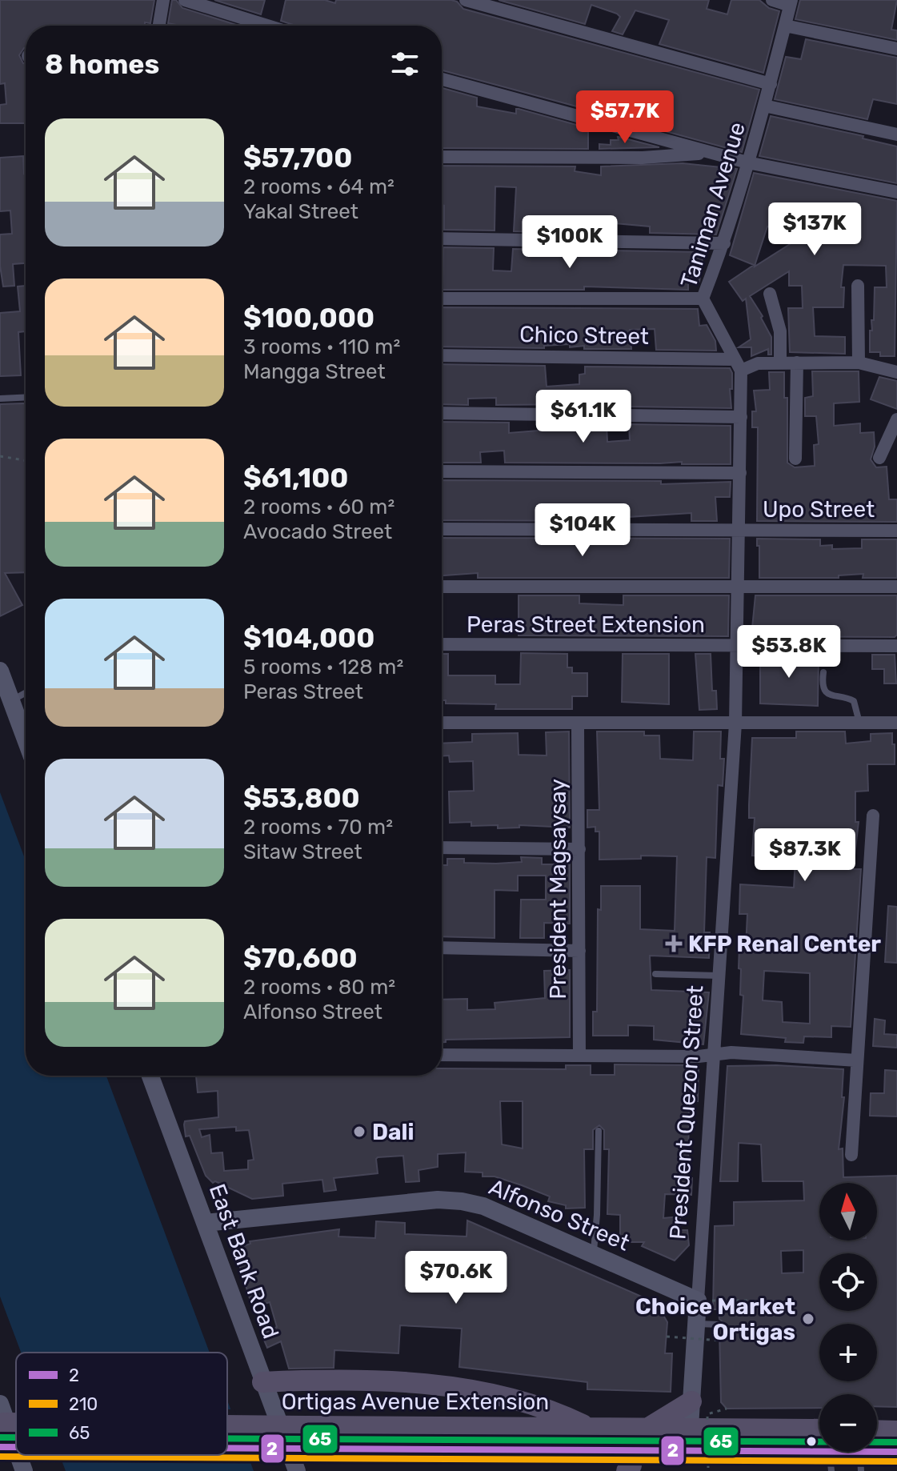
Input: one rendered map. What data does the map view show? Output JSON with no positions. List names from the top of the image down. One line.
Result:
{"streets":{"main road":["Ortigas Avenue Extension"],"street":["Taniman Avenue","Chico Street","Upo Street","Peras Street Extension","President Magsaysay","President Quezon Street","Alfonso Street","East Bank Road"]},"crossings":[["Taniman Avenue","Chico Street"],["Taniman Avenue","President Quezon Street"],["Upo Street","President Quezon Street"],["Peras Street Extension","President Quezon Street"],["President Quezon Street","Alfonso Street"],["President Quezon Street","Ortigas Avenue Extension"],["Alfonso Street","East Bank Road"]],"places":{"health":["KFP Renal Center"],"other":["Dali","Choice Market Ortigas"]},"lines":["transit line 65","transit line 2","transit line 210"],"legend":["2","210","65"],"north":"top","page":{"heading":"8 homes","price":["$57.7K","$137K","$100K","$61.1K","$104K","$53.8K","$87.3K","$70.6K"],"list":[{"name":"$57,700","note":"2 rooms · 64 m² · Yakal Street"},{"name":"$100,000","note":"3 rooms · 110 m² · Mangga Street"},{"name":"$61,100","note":"2 rooms · 60 m² · Avocado Street"},{"name":"$104,000","note":"5 rooms · 128 m² · Peras Street"},{"name":"$53,800","note":"2 rooms · 70 m² · Sitaw Street"},{"name":"$70,600","note":"2 rooms · 80 m² · Alfonso Street"}],"map_buttons":["+","−"]}}
